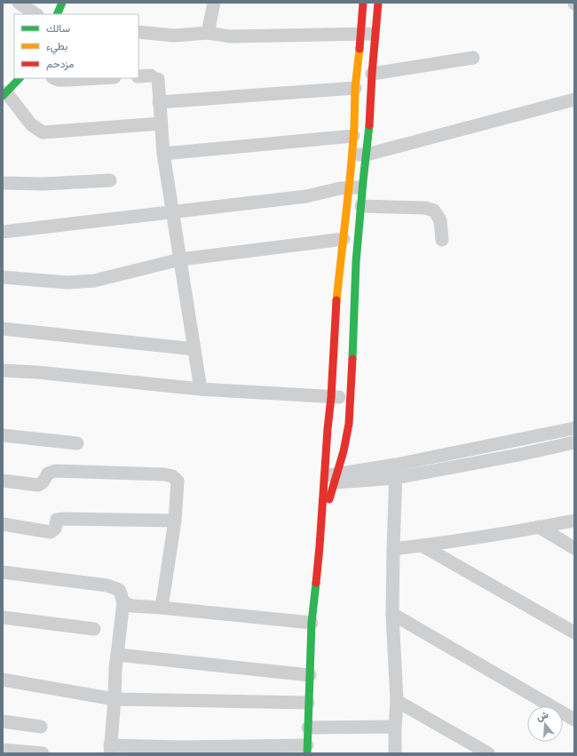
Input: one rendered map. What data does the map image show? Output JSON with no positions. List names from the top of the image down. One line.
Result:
{"legend":["سالك","بطيء","مزدحم"],"north":"top"}
